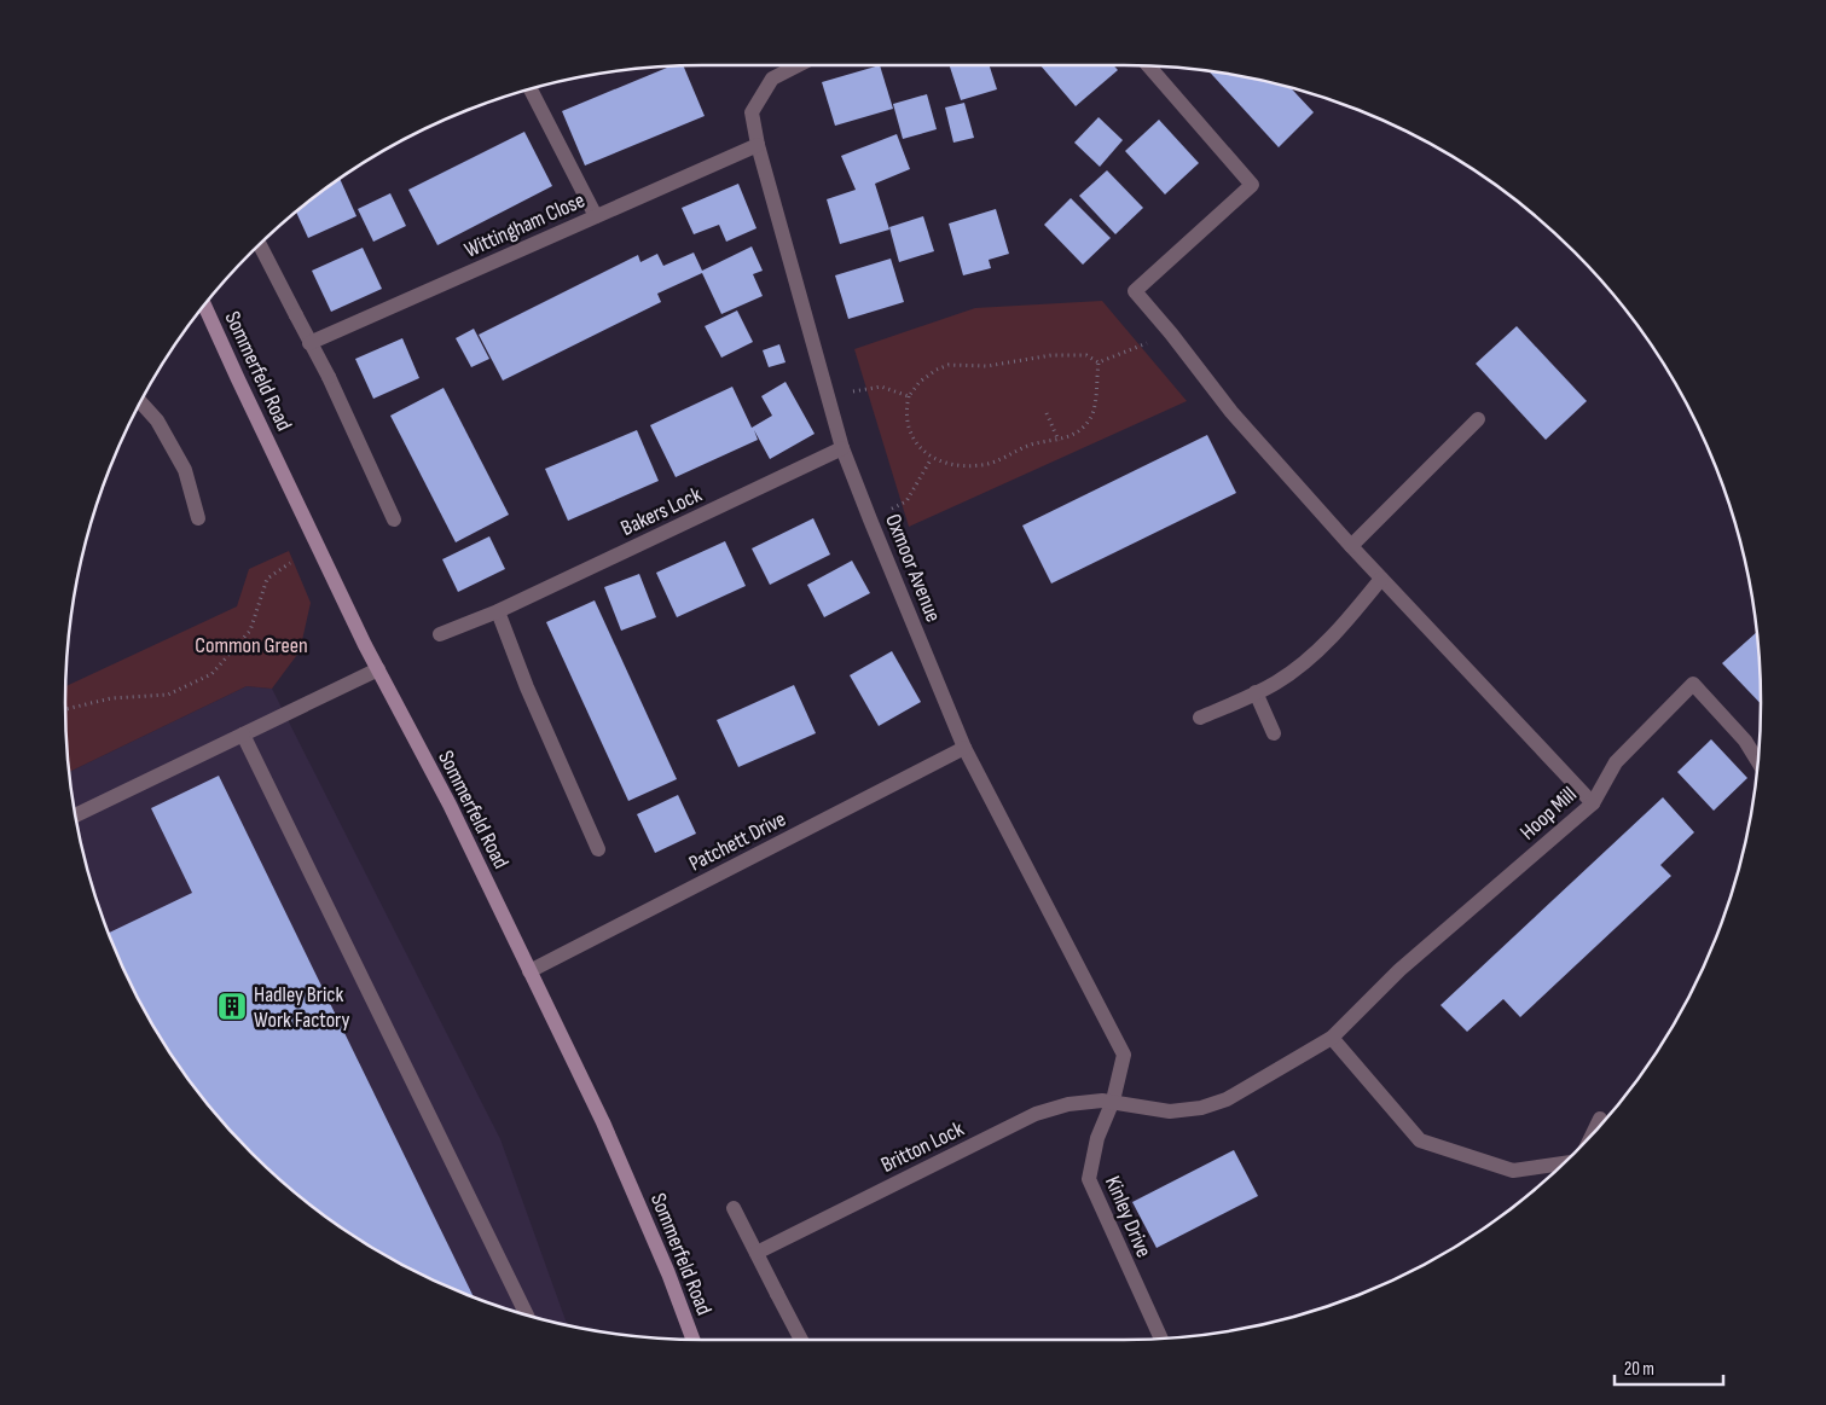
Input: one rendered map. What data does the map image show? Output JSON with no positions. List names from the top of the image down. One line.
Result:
{"streets":{"street":["Wittingham Close","Sommerfeld Road","Bakers Lock","Oxmoor Avenue","Hoop Mill","Patchett Drive","Britton Lock","Kinley Drive"]},"crossings":[["Wittingham Close","Oxmoor Avenue"],["Sommerfeld Road","Patchett Drive"],["Bakers Lock","Oxmoor Avenue"],["Oxmoor Avenue","Hoop Mill"],["Oxmoor Avenue","Patchett Drive"],["Oxmoor Avenue","Britton Lock"],["Oxmoor Avenue","Kinley Drive"],["Hoop Mill","Britton Lock"],["Hoop Mill","Kinley Drive"],["Britton Lock","Kinley Drive"]],"parks":["Common Green"],"places":{"building":["Hadley Brick Work Factory"]},"scale_bar":"20 m"}
